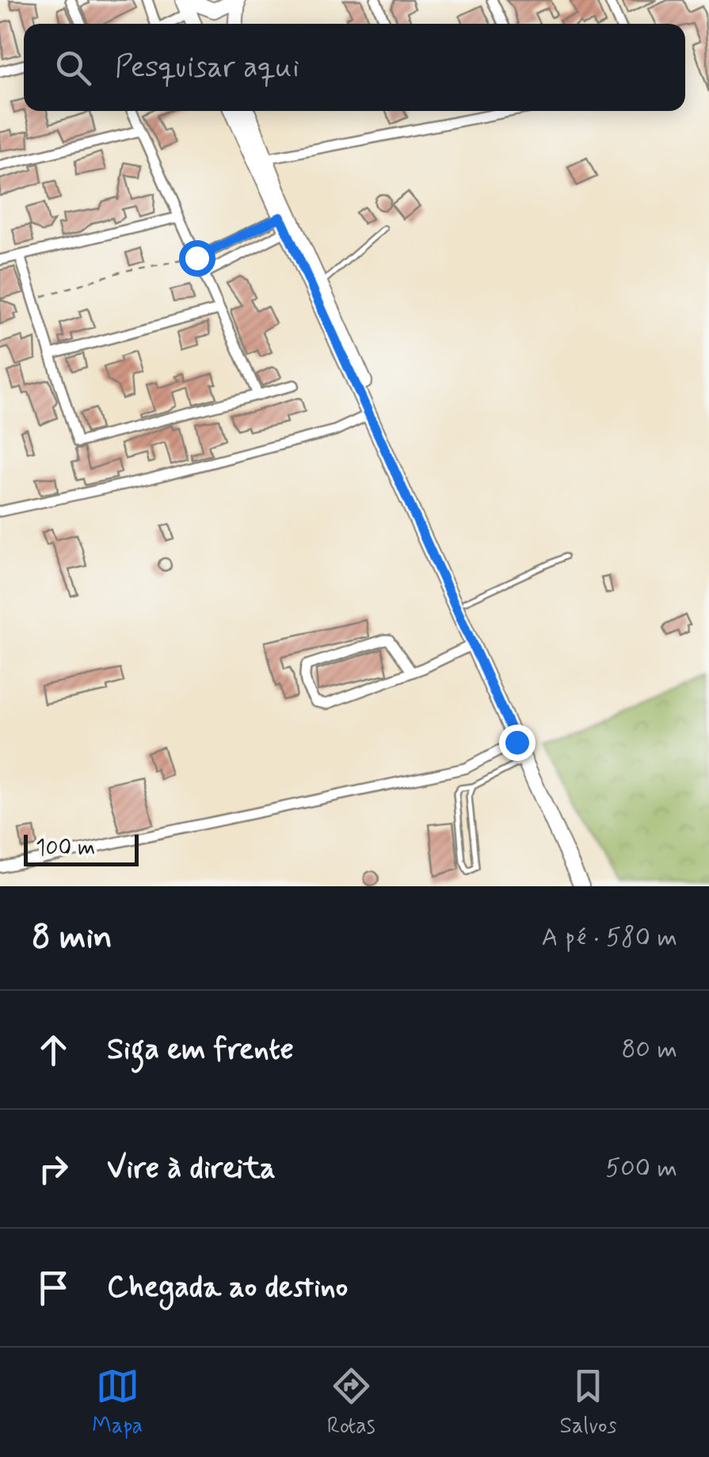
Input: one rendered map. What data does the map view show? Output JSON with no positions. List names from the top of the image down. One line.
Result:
{"scale_bar":"100 m","page":{"search":"Pesquisar aqui","scale":"100 m","heading":["8 min","A pé · 580 m"],"list":[["Siga em frente","80 m"],["Vire à direita","500 m"],"Chegada ao destino"],"nav":["Mapa","Rotas","Salvos"]}}
